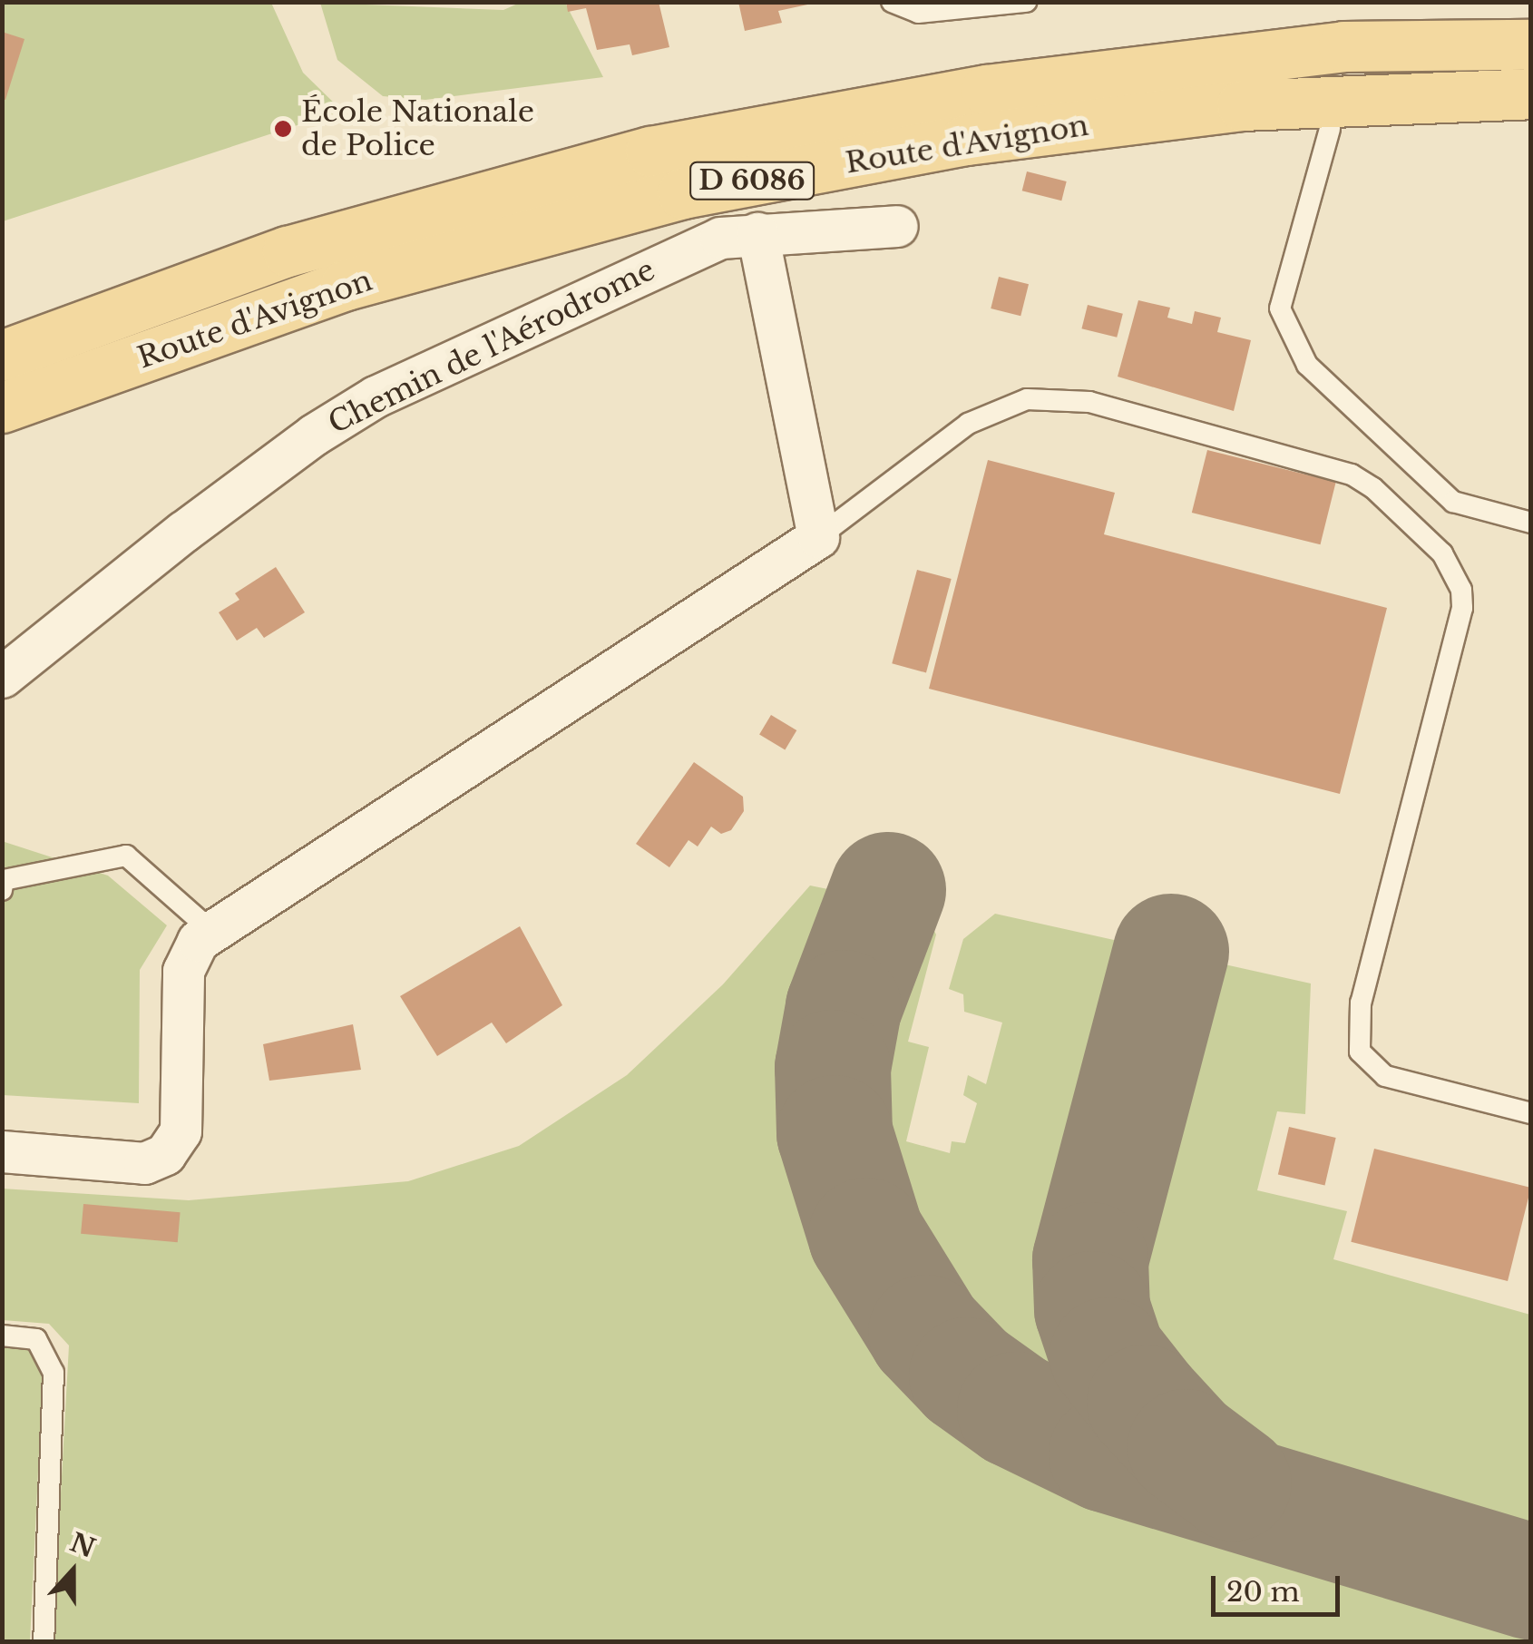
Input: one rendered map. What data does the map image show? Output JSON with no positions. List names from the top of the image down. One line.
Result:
{"streets":{"main road":["Route d'Avignon","D 6086"],"street":["Chemin de l'Aérodrome"]},"places":["École Nationale de Police"],"scale_bar":"20 m","north":"top"}
